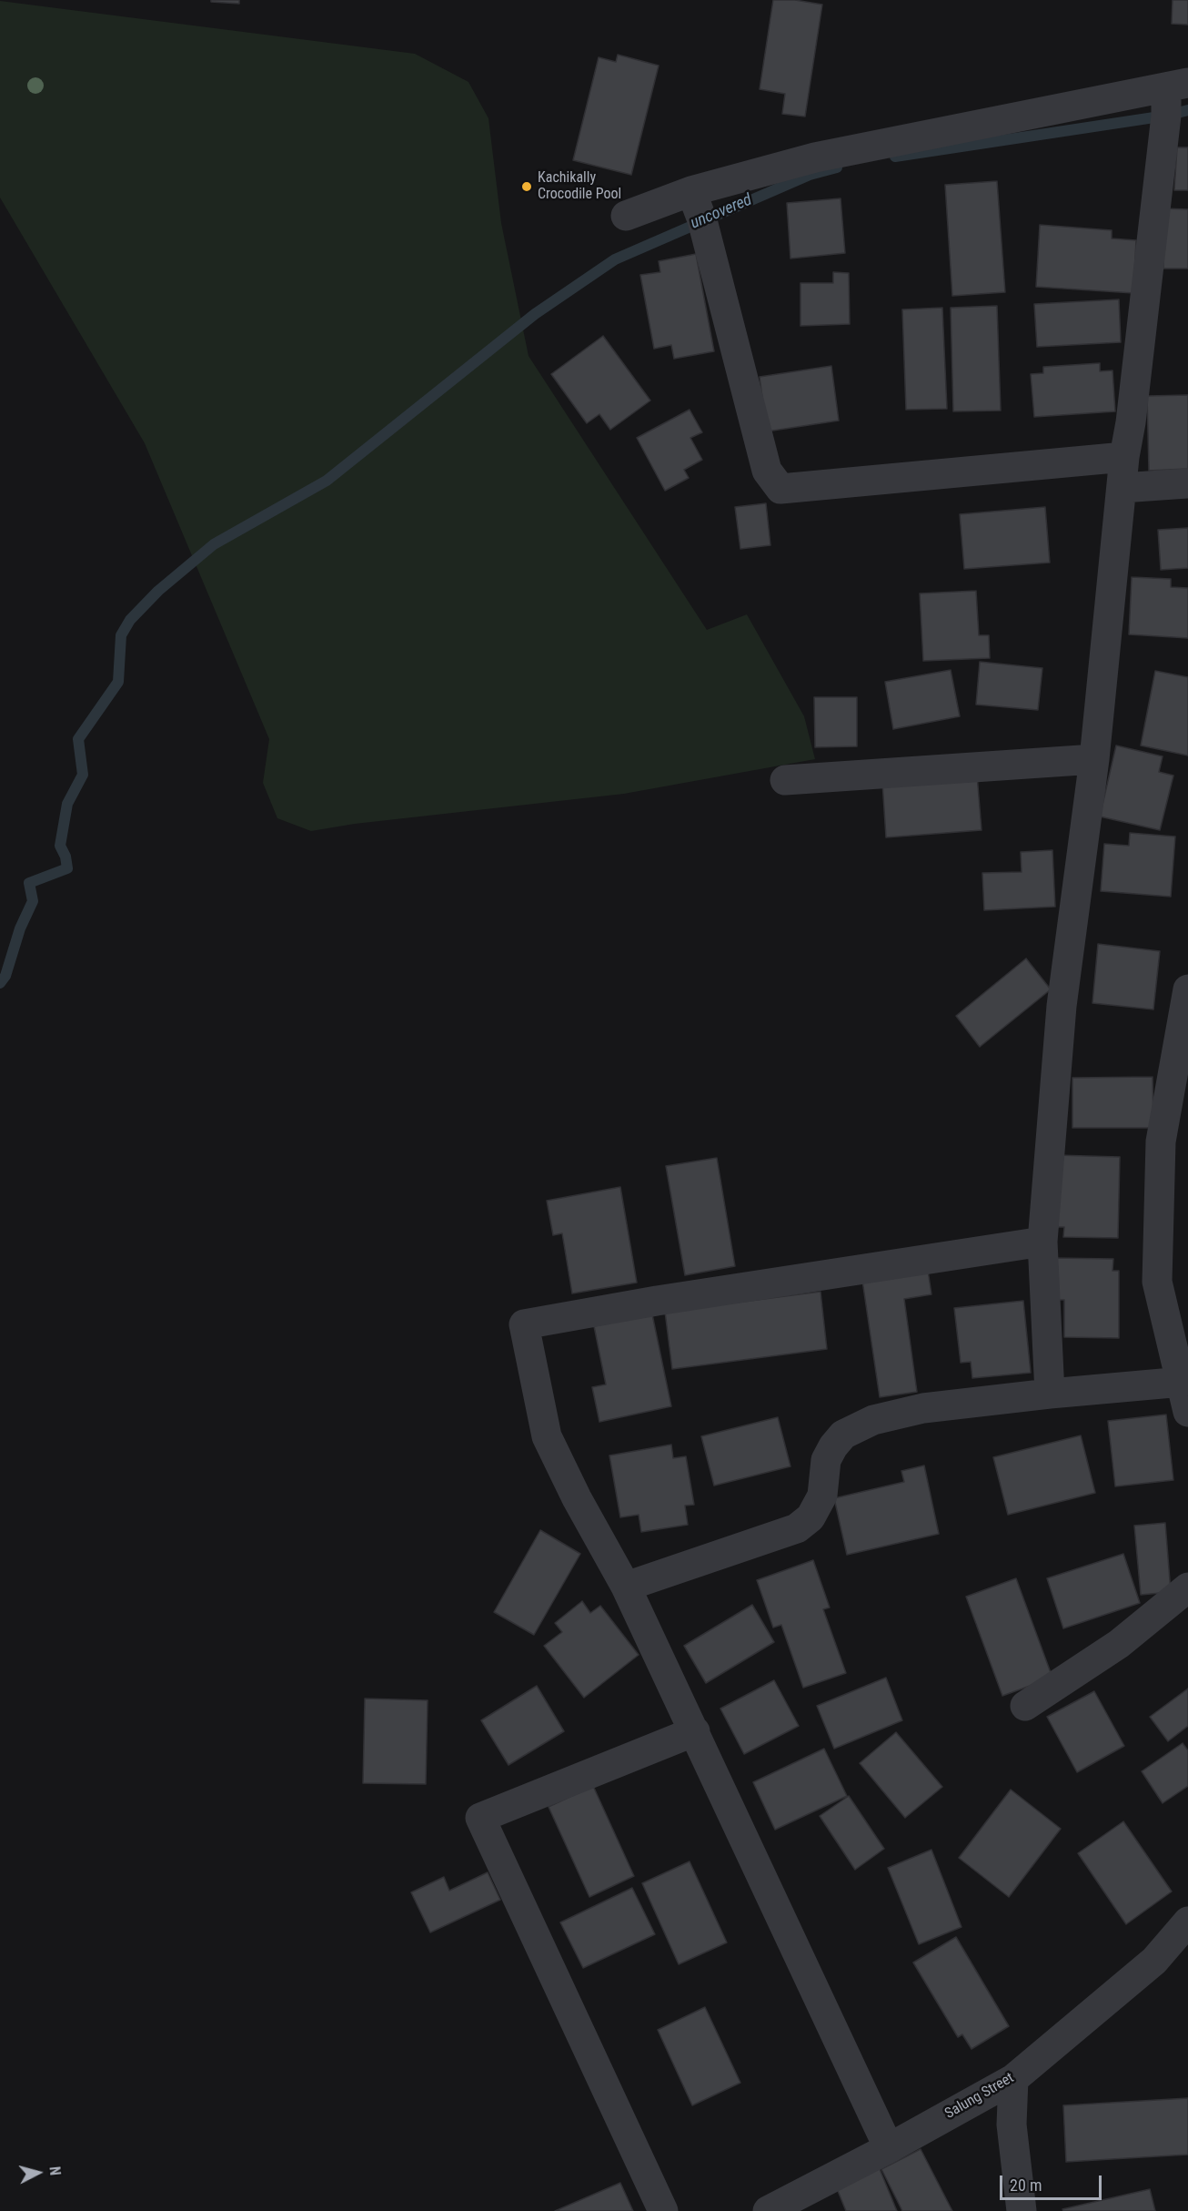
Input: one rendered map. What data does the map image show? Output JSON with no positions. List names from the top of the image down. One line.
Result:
{"streets":{"street":["Salung Street"]},"water":["uncovered"],"places":["Kachikally Crocodile Pool"],"scale_bar":"20 m","north":"right"}
